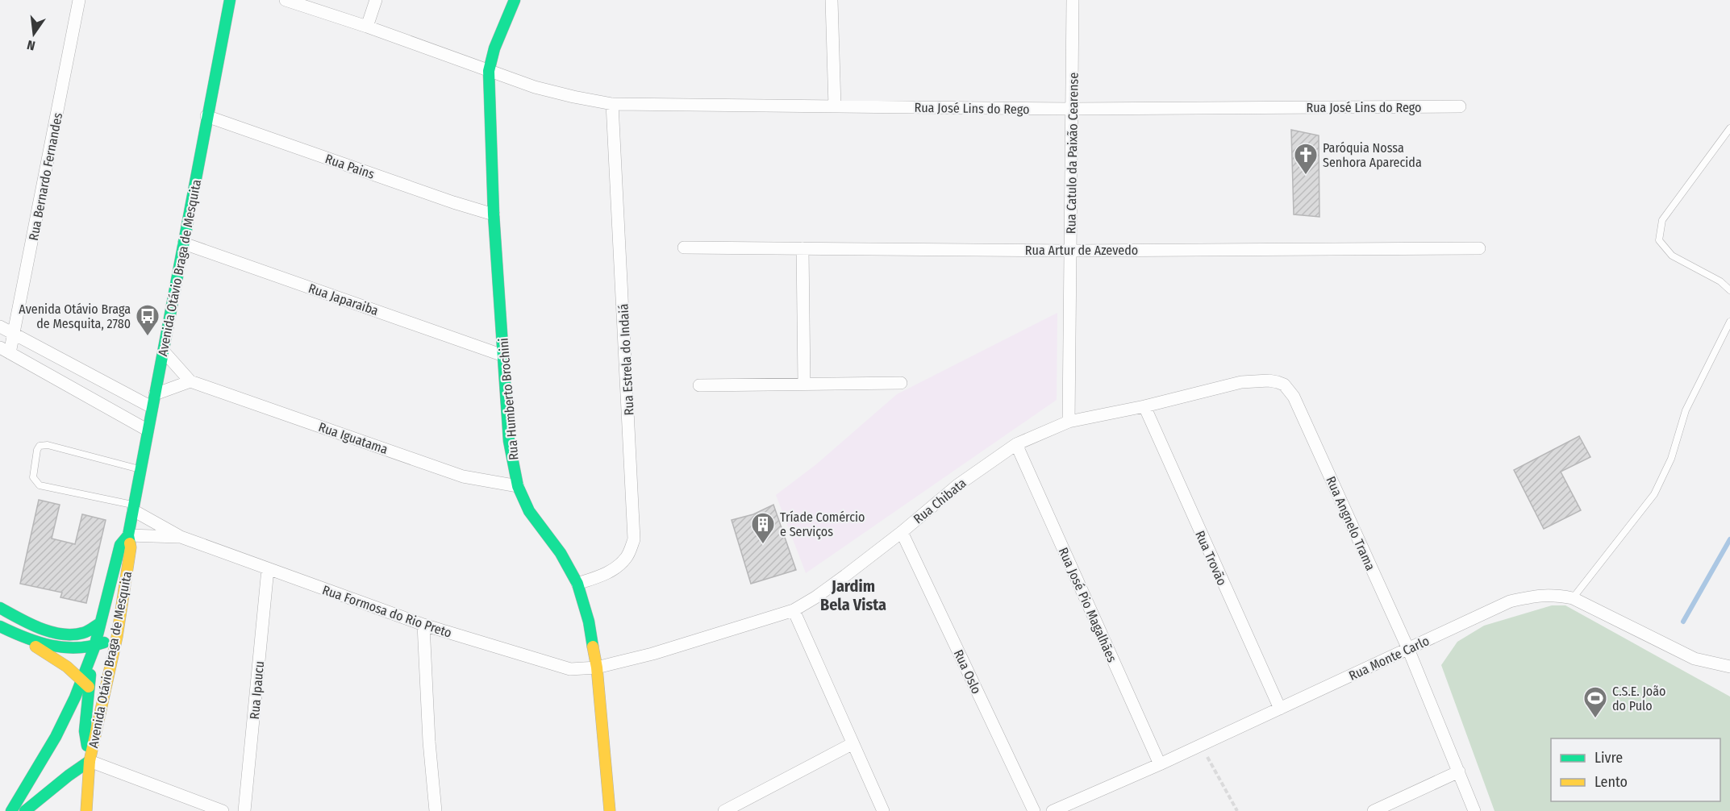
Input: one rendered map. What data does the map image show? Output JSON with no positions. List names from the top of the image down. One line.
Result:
{"streets":{"main road":["Avenida Otávio Braga de Mesquita","Rua Humberto Brochini"],"street":["Rua José Lins do Rego","Rua Catulo da Paixão Cearense","Rua Pains","Rua Bernardo Fernandes","Rua Artur de Azevedo","Rua Japaraiba","Rua Estrela do Indaiá","Rua Iguatama","Rua Chibata","Rua Angnelo Trama","Rua Trovão","Rua José Pio Magalhães","Rua Formosa do Rio Preto","Rua Monte Carlo","Rua Oslo","Rua Ipaucu"]},"crossings":[["Rua José Lins do Rego","Rua Catulo da Paixão Cearense"],["Rua José Lins do Rego","Rua Estrela do Indaiá"],["Rua José Lins do Rego","Rua Humberto Brochini"],["Rua Catulo da Paixão Cearense","Rua Artur de Azevedo"],["Rua Catulo da Paixão Cearense","Rua Chibata"],["Rua Pains","Avenida Otávio Braga de Mesquita"],["Rua Pains","Rua Humberto Brochini"],["Avenida Otávio Braga de Mesquita","Rua Japaraiba"],["Avenida Otávio Braga de Mesquita","Rua Iguatama"],["Avenida Otávio Braga de Mesquita","Rua Formosa do Rio Preto"],["Rua Japaraiba","Rua Humberto Brochini"],["Rua Estrela do Indaiá","Rua Humberto Brochini"],["Rua Humberto Brochini","Rua Iguatama"],["Rua Humberto Brochini","Rua Chibata"],["Rua Humberto Brochini","Rua Formosa do Rio Preto"],["Rua Chibata","Rua Angnelo Trama"],["Rua Chibata","Rua Trovão"],["Rua Chibata","Rua José Pio Magalhães"],["Rua Chibata","Rua Formosa do Rio Preto"],["Rua Chibata","Rua Oslo"],["Rua Angnelo Trama","Rua Monte Carlo"],["Rua Trovão","Rua Monte Carlo"],["Rua José Pio Magalhães","Rua Monte Carlo"],["Rua Formosa do Rio Preto","Rua Ipaucu"]],"districts":["Jardim Bela Vista"],"places":{"church":["Paróquia Nossa Senhora Aparecida"],"bus stop":["Avenida Otávio Braga de Mesquita, 2780"],"building":["Tríade Comércio e Serviços"],"sports":["C.S.E. João do Pulo"]},"legend":["Livre","Lento"],"north":"bottom"}
